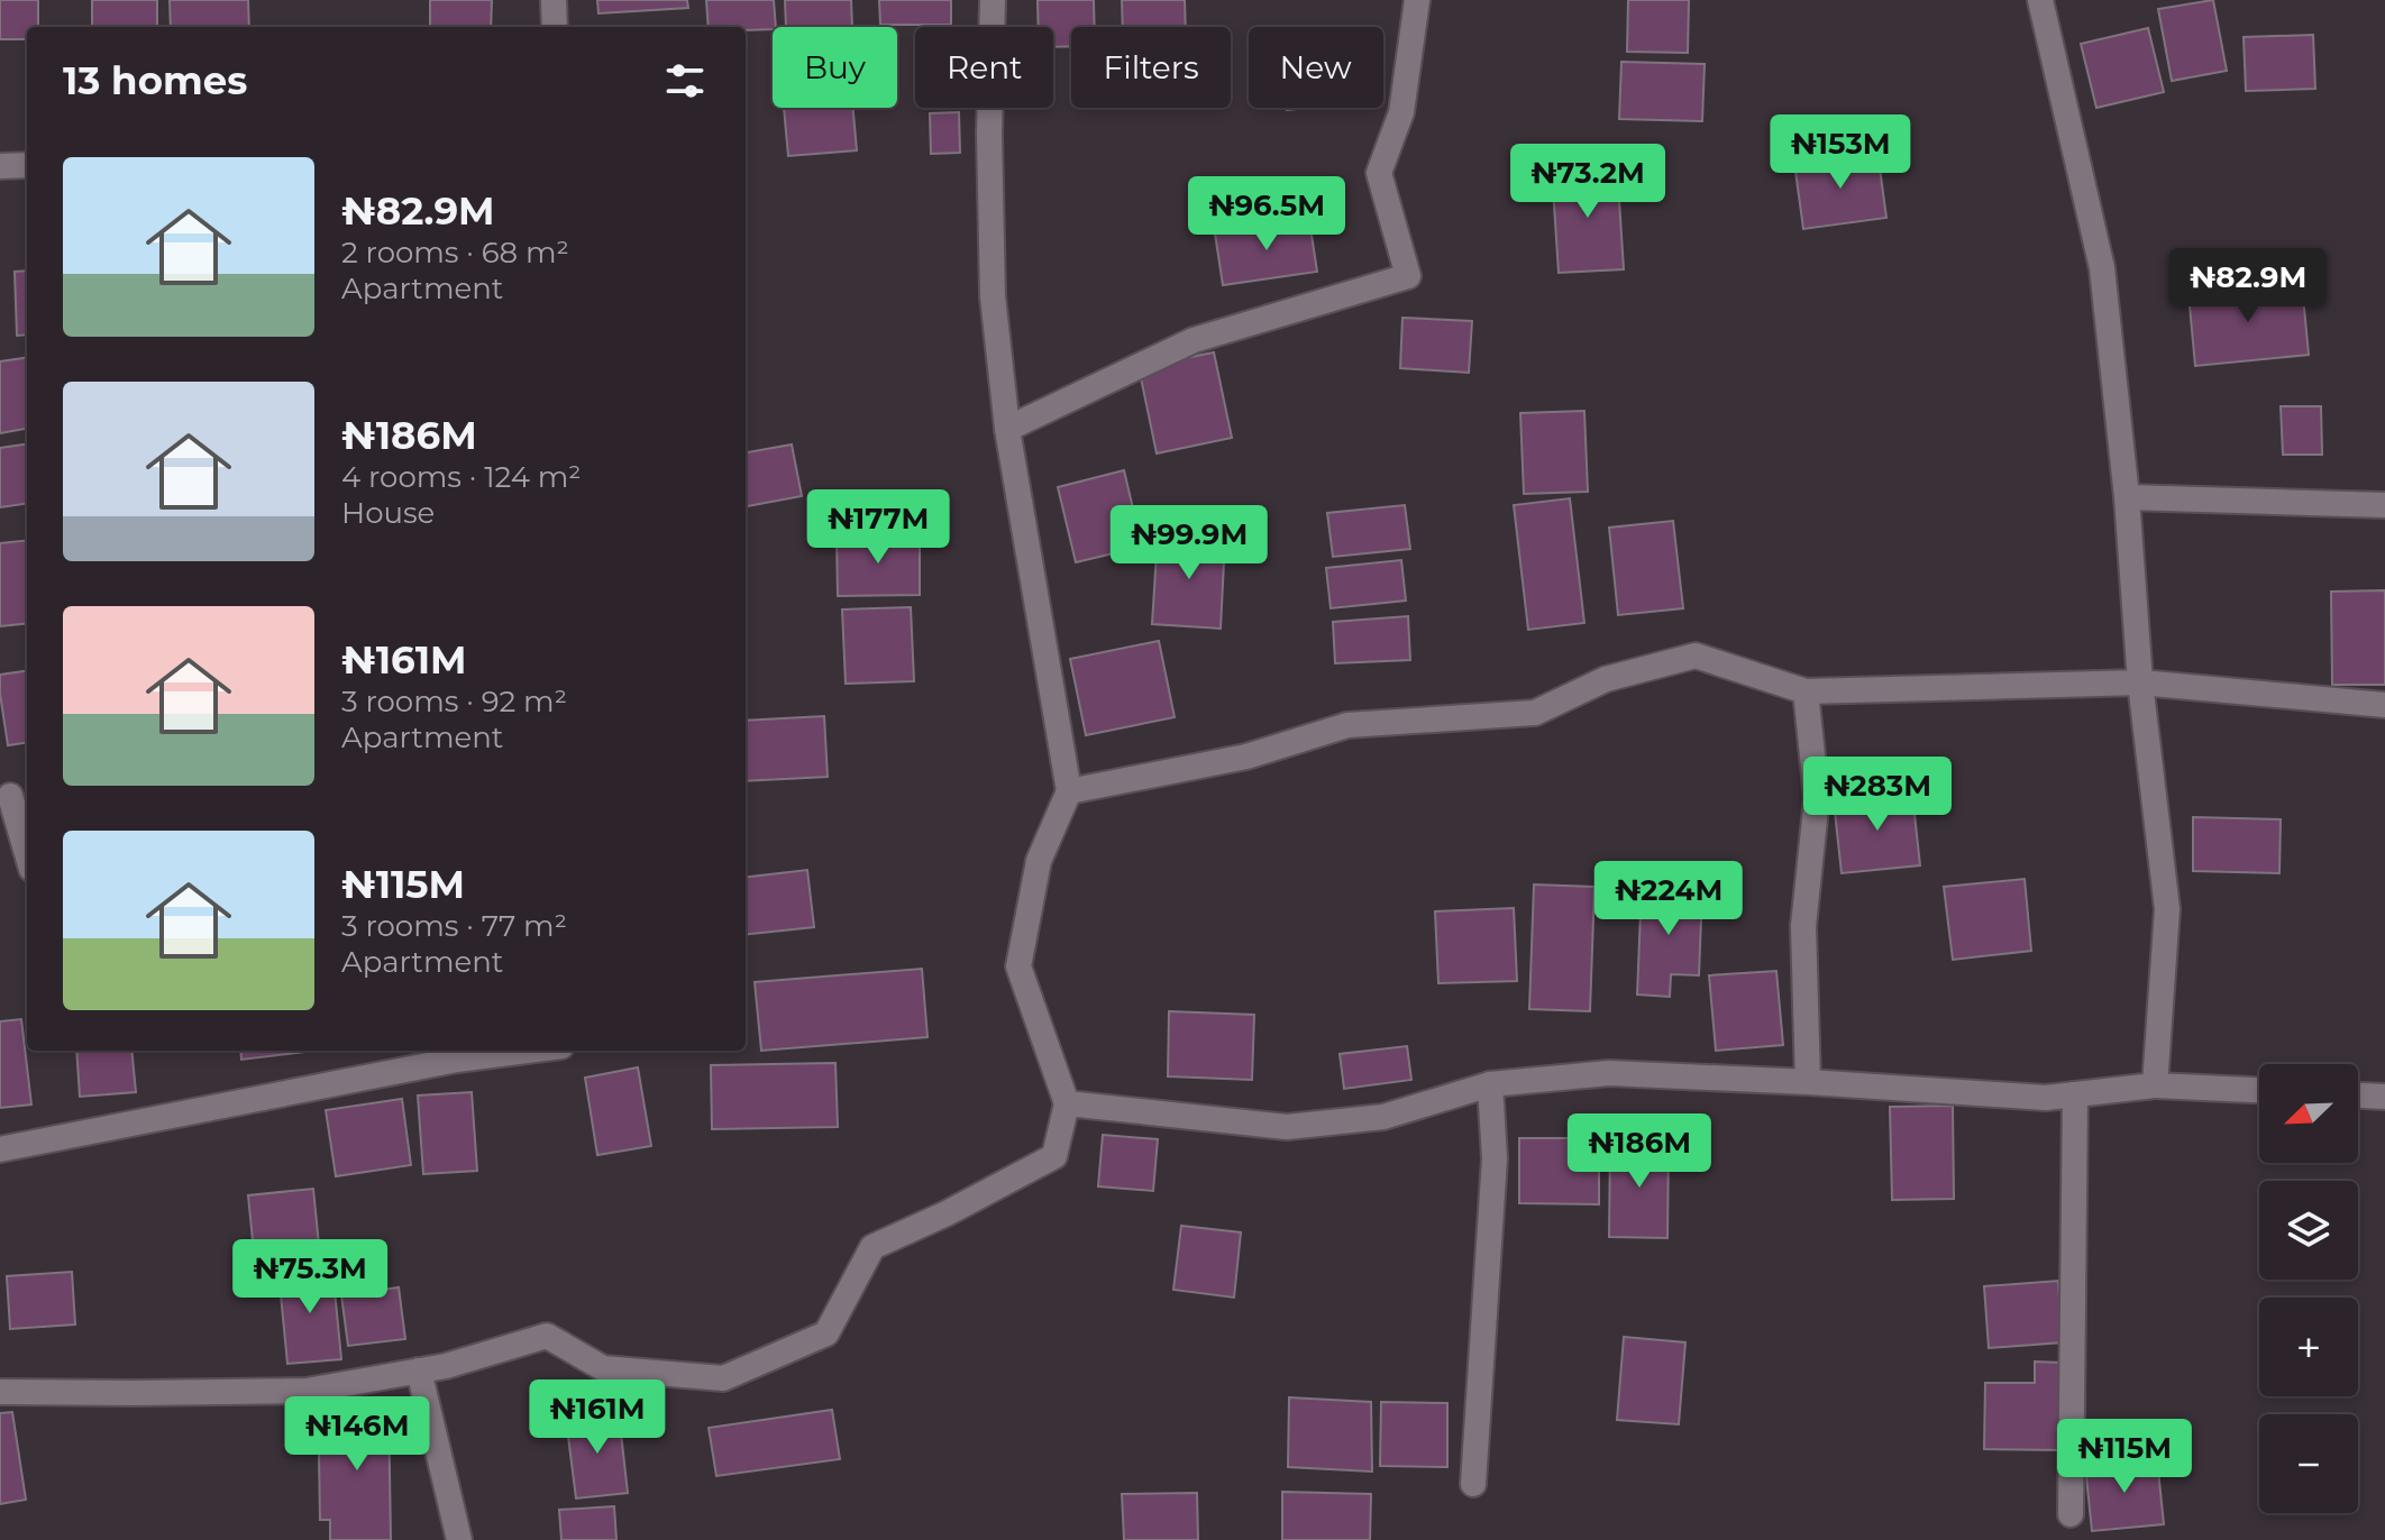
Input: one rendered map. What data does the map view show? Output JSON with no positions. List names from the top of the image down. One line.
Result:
{"north":"bottom left","page":{"chip":["Buy","Rent","Filters","New"],"heading":"13 homes","price":["₦153M","₦73.2M","₦96.5M","₦82.9M","₦177M","₦99.9M","₦283M","₦224M","₦186M","₦75.3M","₦161M","₦146M","₦115M"],"list":[{"name":"₦82.9M","note":"2 rooms · 68 m² · Apartment"},{"name":"₦186M","note":"4 rooms · 124 m² · House"},{"name":"₦161M","note":"3 rooms · 92 m² · Apartment"},{"name":"₦115M","note":"3 rooms · 77 m² · Apartment"}],"map_buttons":["+","−"]}}
